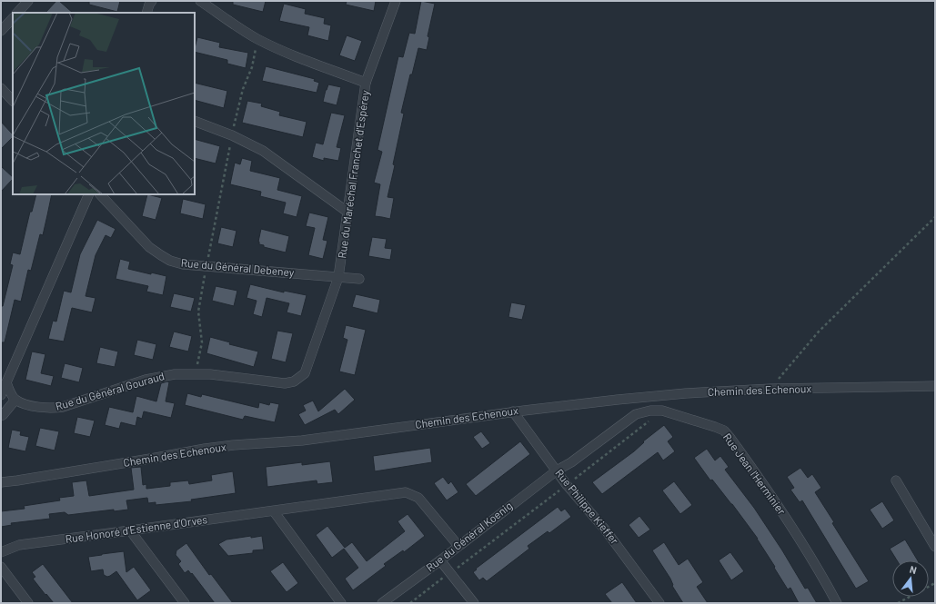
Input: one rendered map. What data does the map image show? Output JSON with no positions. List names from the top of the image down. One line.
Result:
{"streets":{"street":["Rue du Maréchal Franchet d'Espérey","Rue du Général Debeney","Chemin des Echenoux","Rue du Général Gouraud","Rue Jean l'Herminier","Rue Philippe Kieffer","Rue Honoré d'Estienne d'Orves","Rue du Général Koenig"]},"crossings":[["Rue du Maréchal Franchet d'Espérey","Rue du Général Debeney"],["Rue du Maréchal Franchet d'Espérey","Rue du Général Gouraud"],["Rue du Général Debeney","Rue du Général Gouraud"],["Chemin des Echenoux","Rue Philippe Kieffer"],["Rue Jean l'Herminier","Rue Philippe Kieffer"],["Rue Jean l'Herminier","Rue du Général Koenig"],["Rue Philippe Kieffer","Rue du Général Koenig"],["Rue Honoré d'Estienne d'Orves","Rue du Général Koenig"]],"north":"top"}
